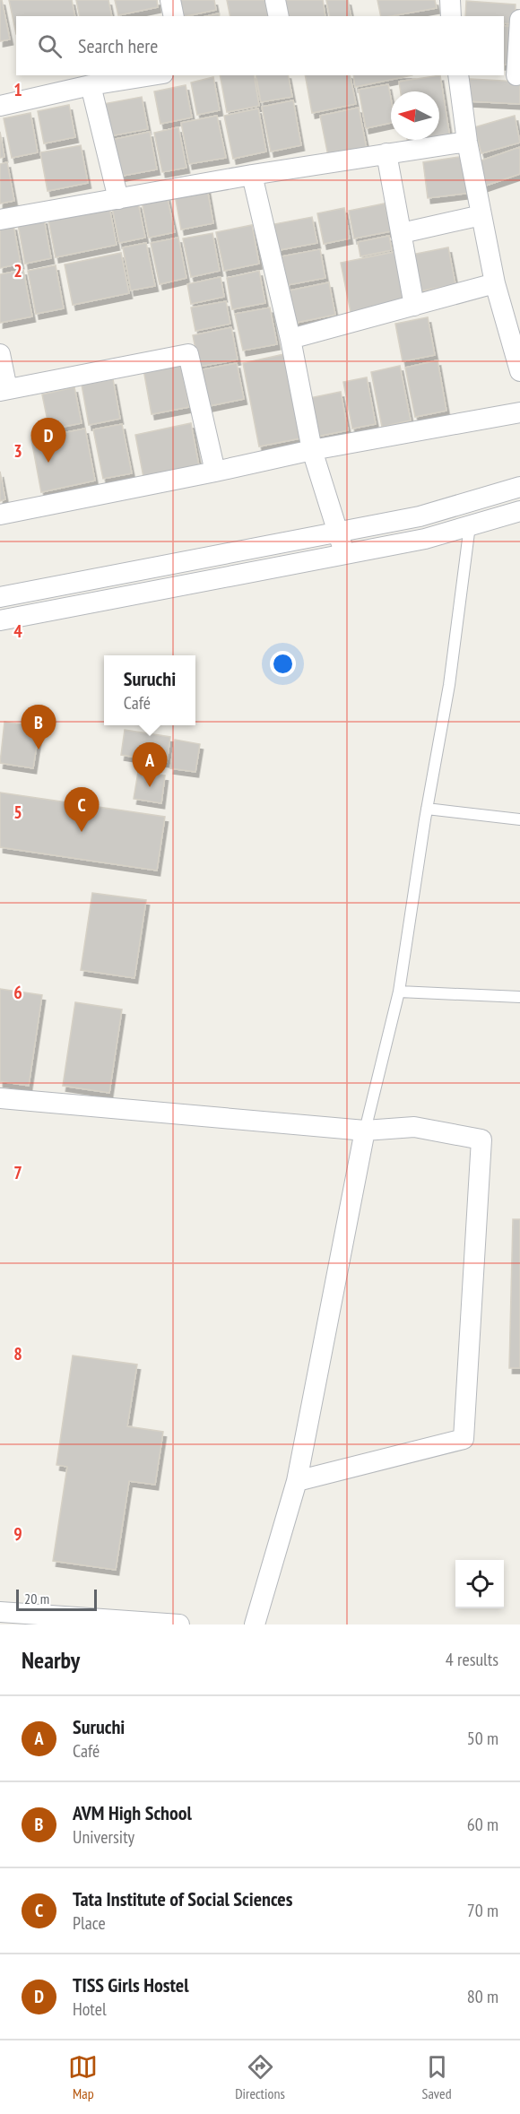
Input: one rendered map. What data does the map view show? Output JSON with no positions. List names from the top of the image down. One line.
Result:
{"scale_bar":"20 m","north":"left","page":{"search":"Search here","pins":["D","B","A","C"],"popup":["Suruchi","Café"],"scale":"20 m","heading":["Nearby","4 results"],"list":[{"mark":"A","name":"Suruchi","note":"Café","value":"50 m"},{"mark":"B","name":"AVM High School","note":"University","value":"60 m"},{"mark":"C","name":"Tata Institute of Social Sciences","note":"Place","value":"70 m"},{"mark":"D","name":"TISS Girls Hostel","note":"Hotel","value":"80 m"}],"nav":["Map","Directions","Saved"]},"grid":{"rows":["1","2","3","4","5","6","7","8","9"]}}
